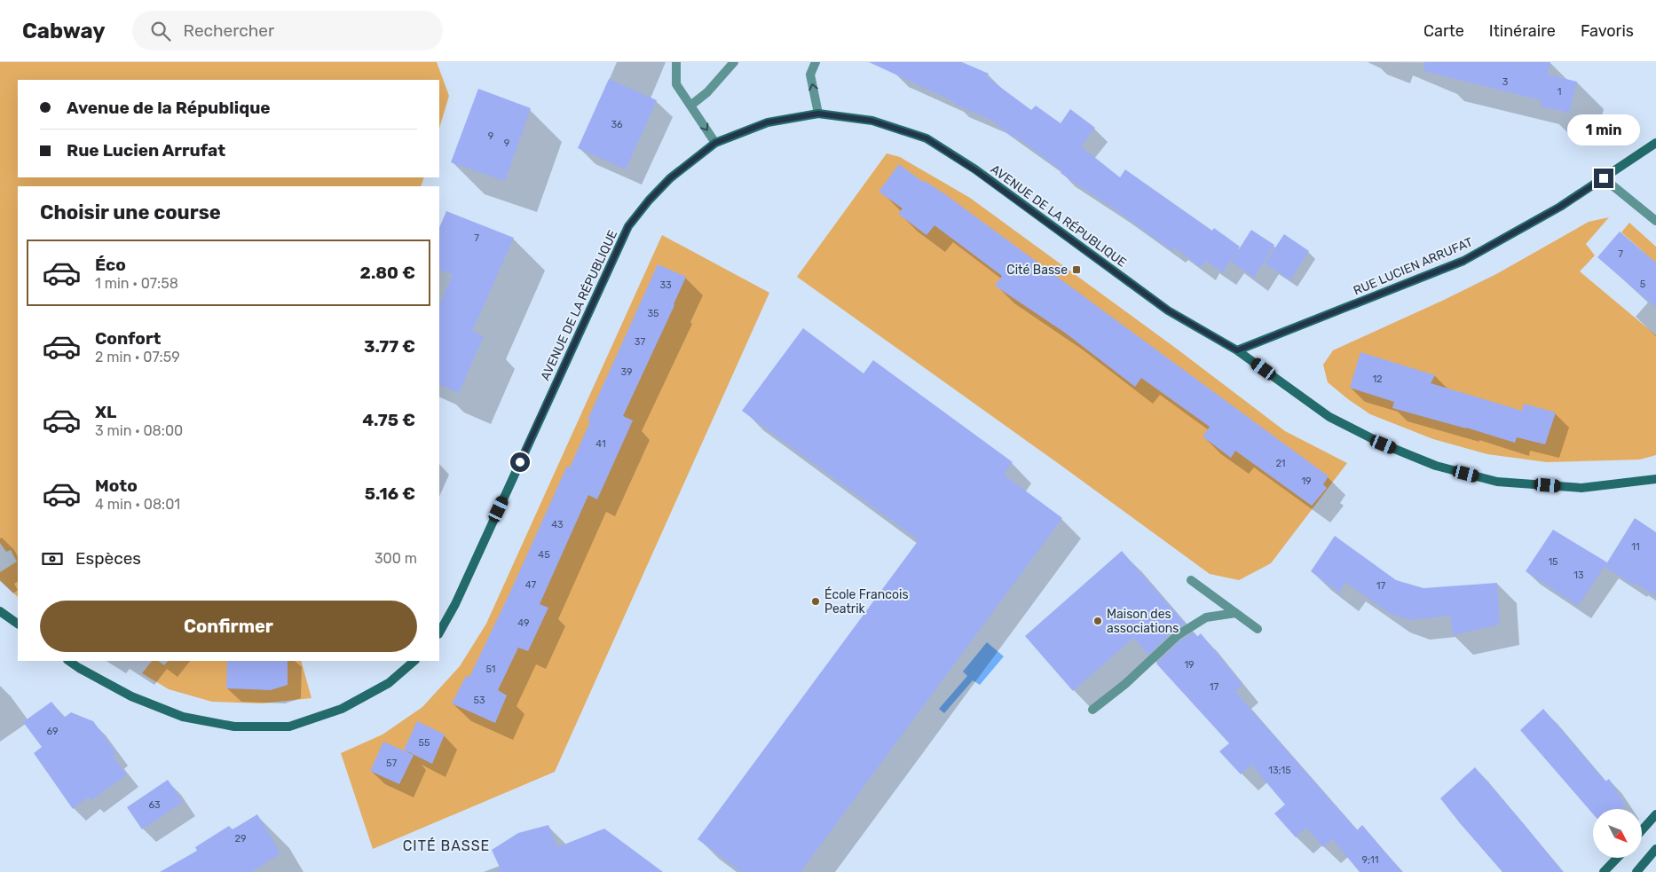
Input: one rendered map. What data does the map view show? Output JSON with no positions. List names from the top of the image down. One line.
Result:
{"streets":{"street":["AVENUE DE LA RÉPUBLIQUE","RUE LUCIEN ARRUFAT"]},"crossings":[["AVENUE DE LA RÉPUBLIQUE","RUE LUCIEN ARRUFAT"]],"districts":["CITÉ BASSE"],"places":{"transit":["Cité Basse"],"other":["École Francois Peatrik","Maison des associations"]},"house_numbers":["3","1","36","9","9","7","7","5","33","35","37","39","12","41","21","19","43","11","45","15","13","47","17","49","19","51","17","53","69","55","57","13;15","63","29","9;11"],"north":"bottom right","page":{"header":"Cabway","search":"Rechercher","nav":["Carte","Itinéraire","Favoris"],"banner":["Avenue de la République","Rue Lucien Arrufat"],"bubble":"1 min","heading":"Choisir une course","list":[{"name":"Éco","note":"1 min · 07:58","value":"2.80 €"},{"name":"Confort","note":"2 min · 07:59","value":"3.77 €"},{"name":"XL","note":"3 min · 08:00","value":"4.75 €"},{"name":"Moto","note":"4 min · 08:01","value":"5.16 €"}],"pay":["Espèces","300 m"],"buttons":"Confirmer"}}
